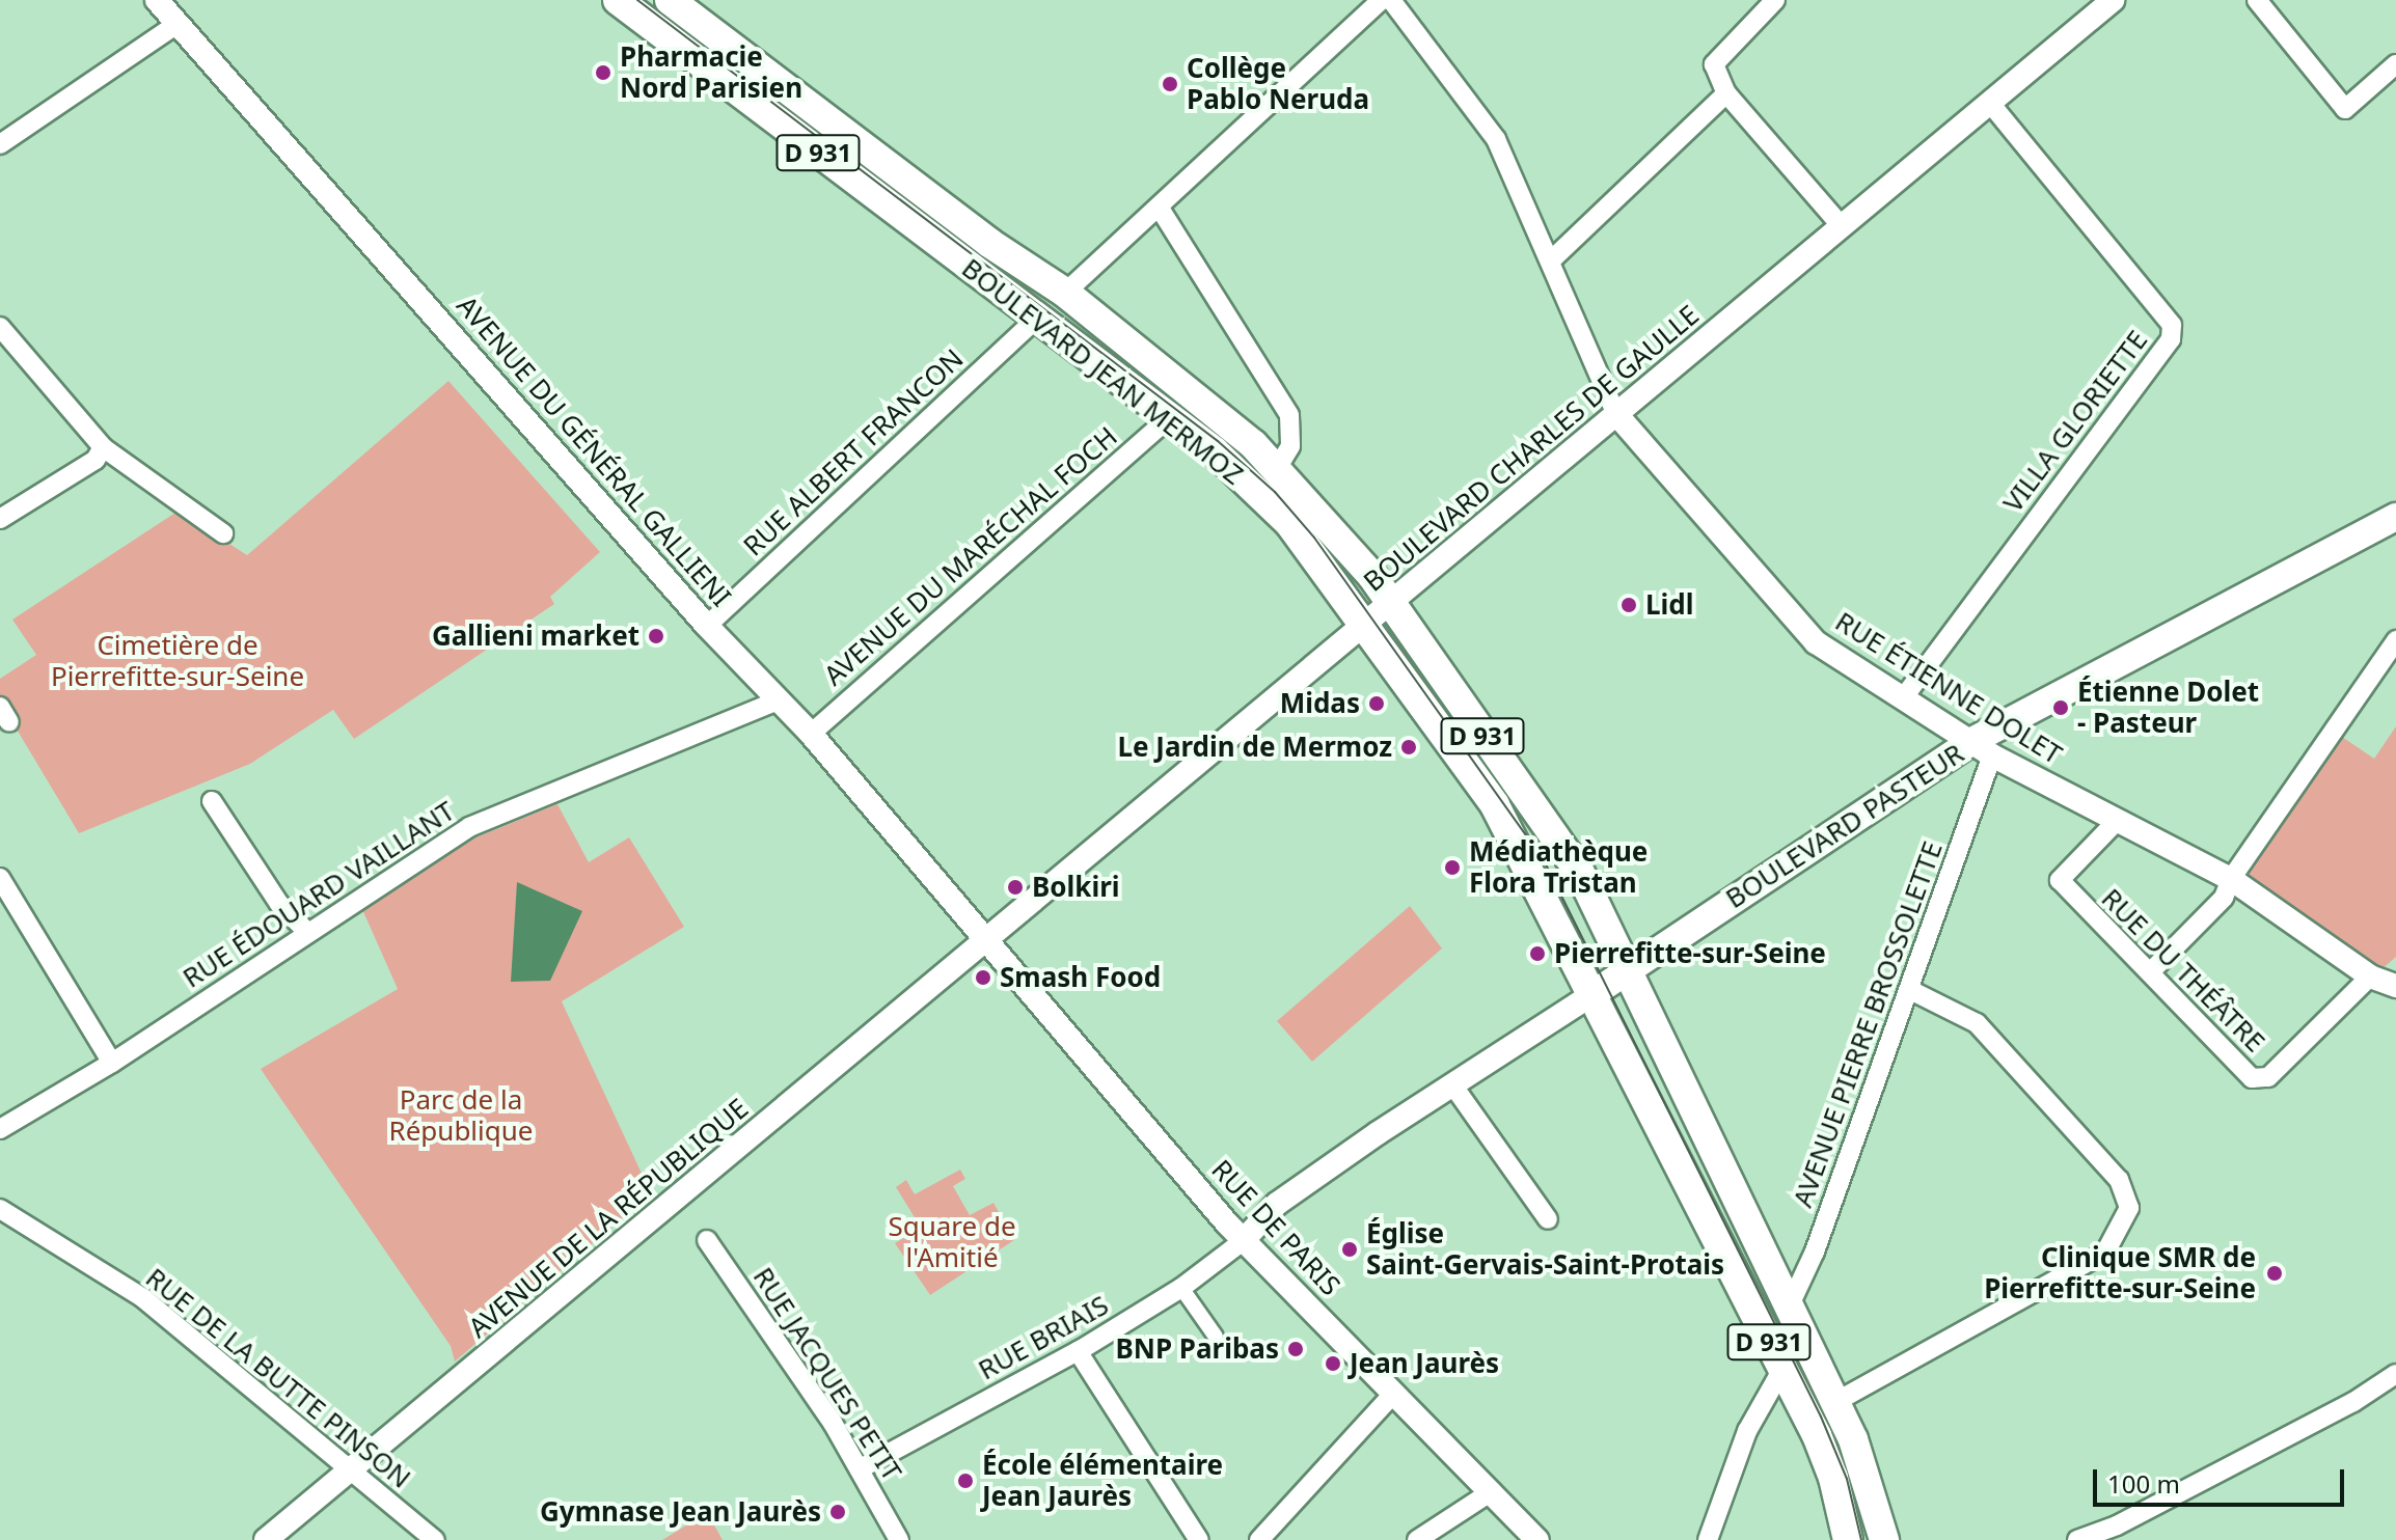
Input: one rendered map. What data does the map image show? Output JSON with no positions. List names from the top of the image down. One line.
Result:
{"streets":{"main road":["D 931","BOULEVARD JEAN MERMOZ","BOULEVARD PASTEUR"],"street":["VILLA GLORIETTE","BOULEVARD CHARLES DE GAULLE","AVENUE DU GÉNÉRAL GALLIENI","RUE ALBERT FRANCON","AVENUE DU MARÉCHAL FOCH","RUE ÉTIENNE DOLET","RUE ÉDOUARD VAILLANT","RUE DU THÉÂTRE","AVENUE PIERRE BROSSOLETTE","AVENUE DE LA RÉPUBLIQUE","RUE DE PARIS","RUE BRIAIS","RUE JACQUES PETIT","RUE DE LA BUTTE PINSON"]},"crossings":[["BOULEVARD JEAN MERMOZ","BOULEVARD CHARLES DE GAULLE"],["BOULEVARD JEAN MERMOZ","RUE ALBERT FRANCON"],["BOULEVARD JEAN MERMOZ","AVENUE DU MARÉCHAL FOCH"],["BOULEVARD JEAN MERMOZ","BOULEVARD PASTEUR"],["BOULEVARD JEAN MERMOZ","AVENUE PIERRE BROSSOLETTE"],["VILLA GLORIETTE","BOULEVARD CHARLES DE GAULLE"],["VILLA GLORIETTE","RUE ÉTIENNE DOLET"],["BOULEVARD CHARLES DE GAULLE","AVENUE DU GÉNÉRAL GALLIENI"],["BOULEVARD CHARLES DE GAULLE","RUE ÉTIENNE DOLET"],["BOULEVARD CHARLES DE GAULLE","AVENUE DE LA RÉPUBLIQUE"],["BOULEVARD CHARLES DE GAULLE","RUE DE PARIS"],["AVENUE DU GÉNÉRAL GALLIENI","RUE ALBERT FRANCON"],["AVENUE DU GÉNÉRAL GALLIENI","AVENUE DU MARÉCHAL FOCH"],["AVENUE DU GÉNÉRAL GALLIENI","RUE ÉDOUARD VAILLANT"],["AVENUE DU GÉNÉRAL GALLIENI","AVENUE DE LA RÉPUBLIQUE"],["AVENUE DU GÉNÉRAL GALLIENI","RUE DE PARIS"],["RUE ÉTIENNE DOLET","BOULEVARD PASTEUR"],["RUE ÉTIENNE DOLET","RUE DU THÉÂTRE"],["RUE ÉTIENNE DOLET","AVENUE PIERRE BROSSOLETTE"],["BOULEVARD PASTEUR","AVENUE PIERRE BROSSOLETTE"],["BOULEVARD PASTEUR","RUE DE PARIS"],["BOULEVARD PASTEUR","RUE BRIAIS"],["AVENUE DE LA RÉPUBLIQUE","RUE DE PARIS"],["AVENUE DE LA RÉPUBLIQUE","RUE DE LA BUTTE PINSON"],["RUE DE PARIS","RUE BRIAIS"],["RUE BRIAIS","RUE JACQUES PETIT"]],"parks":["Cimetière de Pierrefitte-sur-Seine","Parc de la République","Square de l'Amitié"],"places":["Pharmacie Nord Parisien","Collège Pablo Neruda","Lidl","Gallieni market","Midas","Étienne Dolet - Pasteur","Le Jardin de Mermoz","Médiathèque Flora Tristan","Bolkiri","Pierrefitte-sur-Seine","Smash Food","Église Saint-Gervais-Saint-Protais","Clinique SMR de Pierrefitte-sur-Seine","BNP Paribas","Jean Jaurès","École élémentaire Jean Jaurès","Gymnase Jean Jaurès"],"scale_bar":"100 m"}
